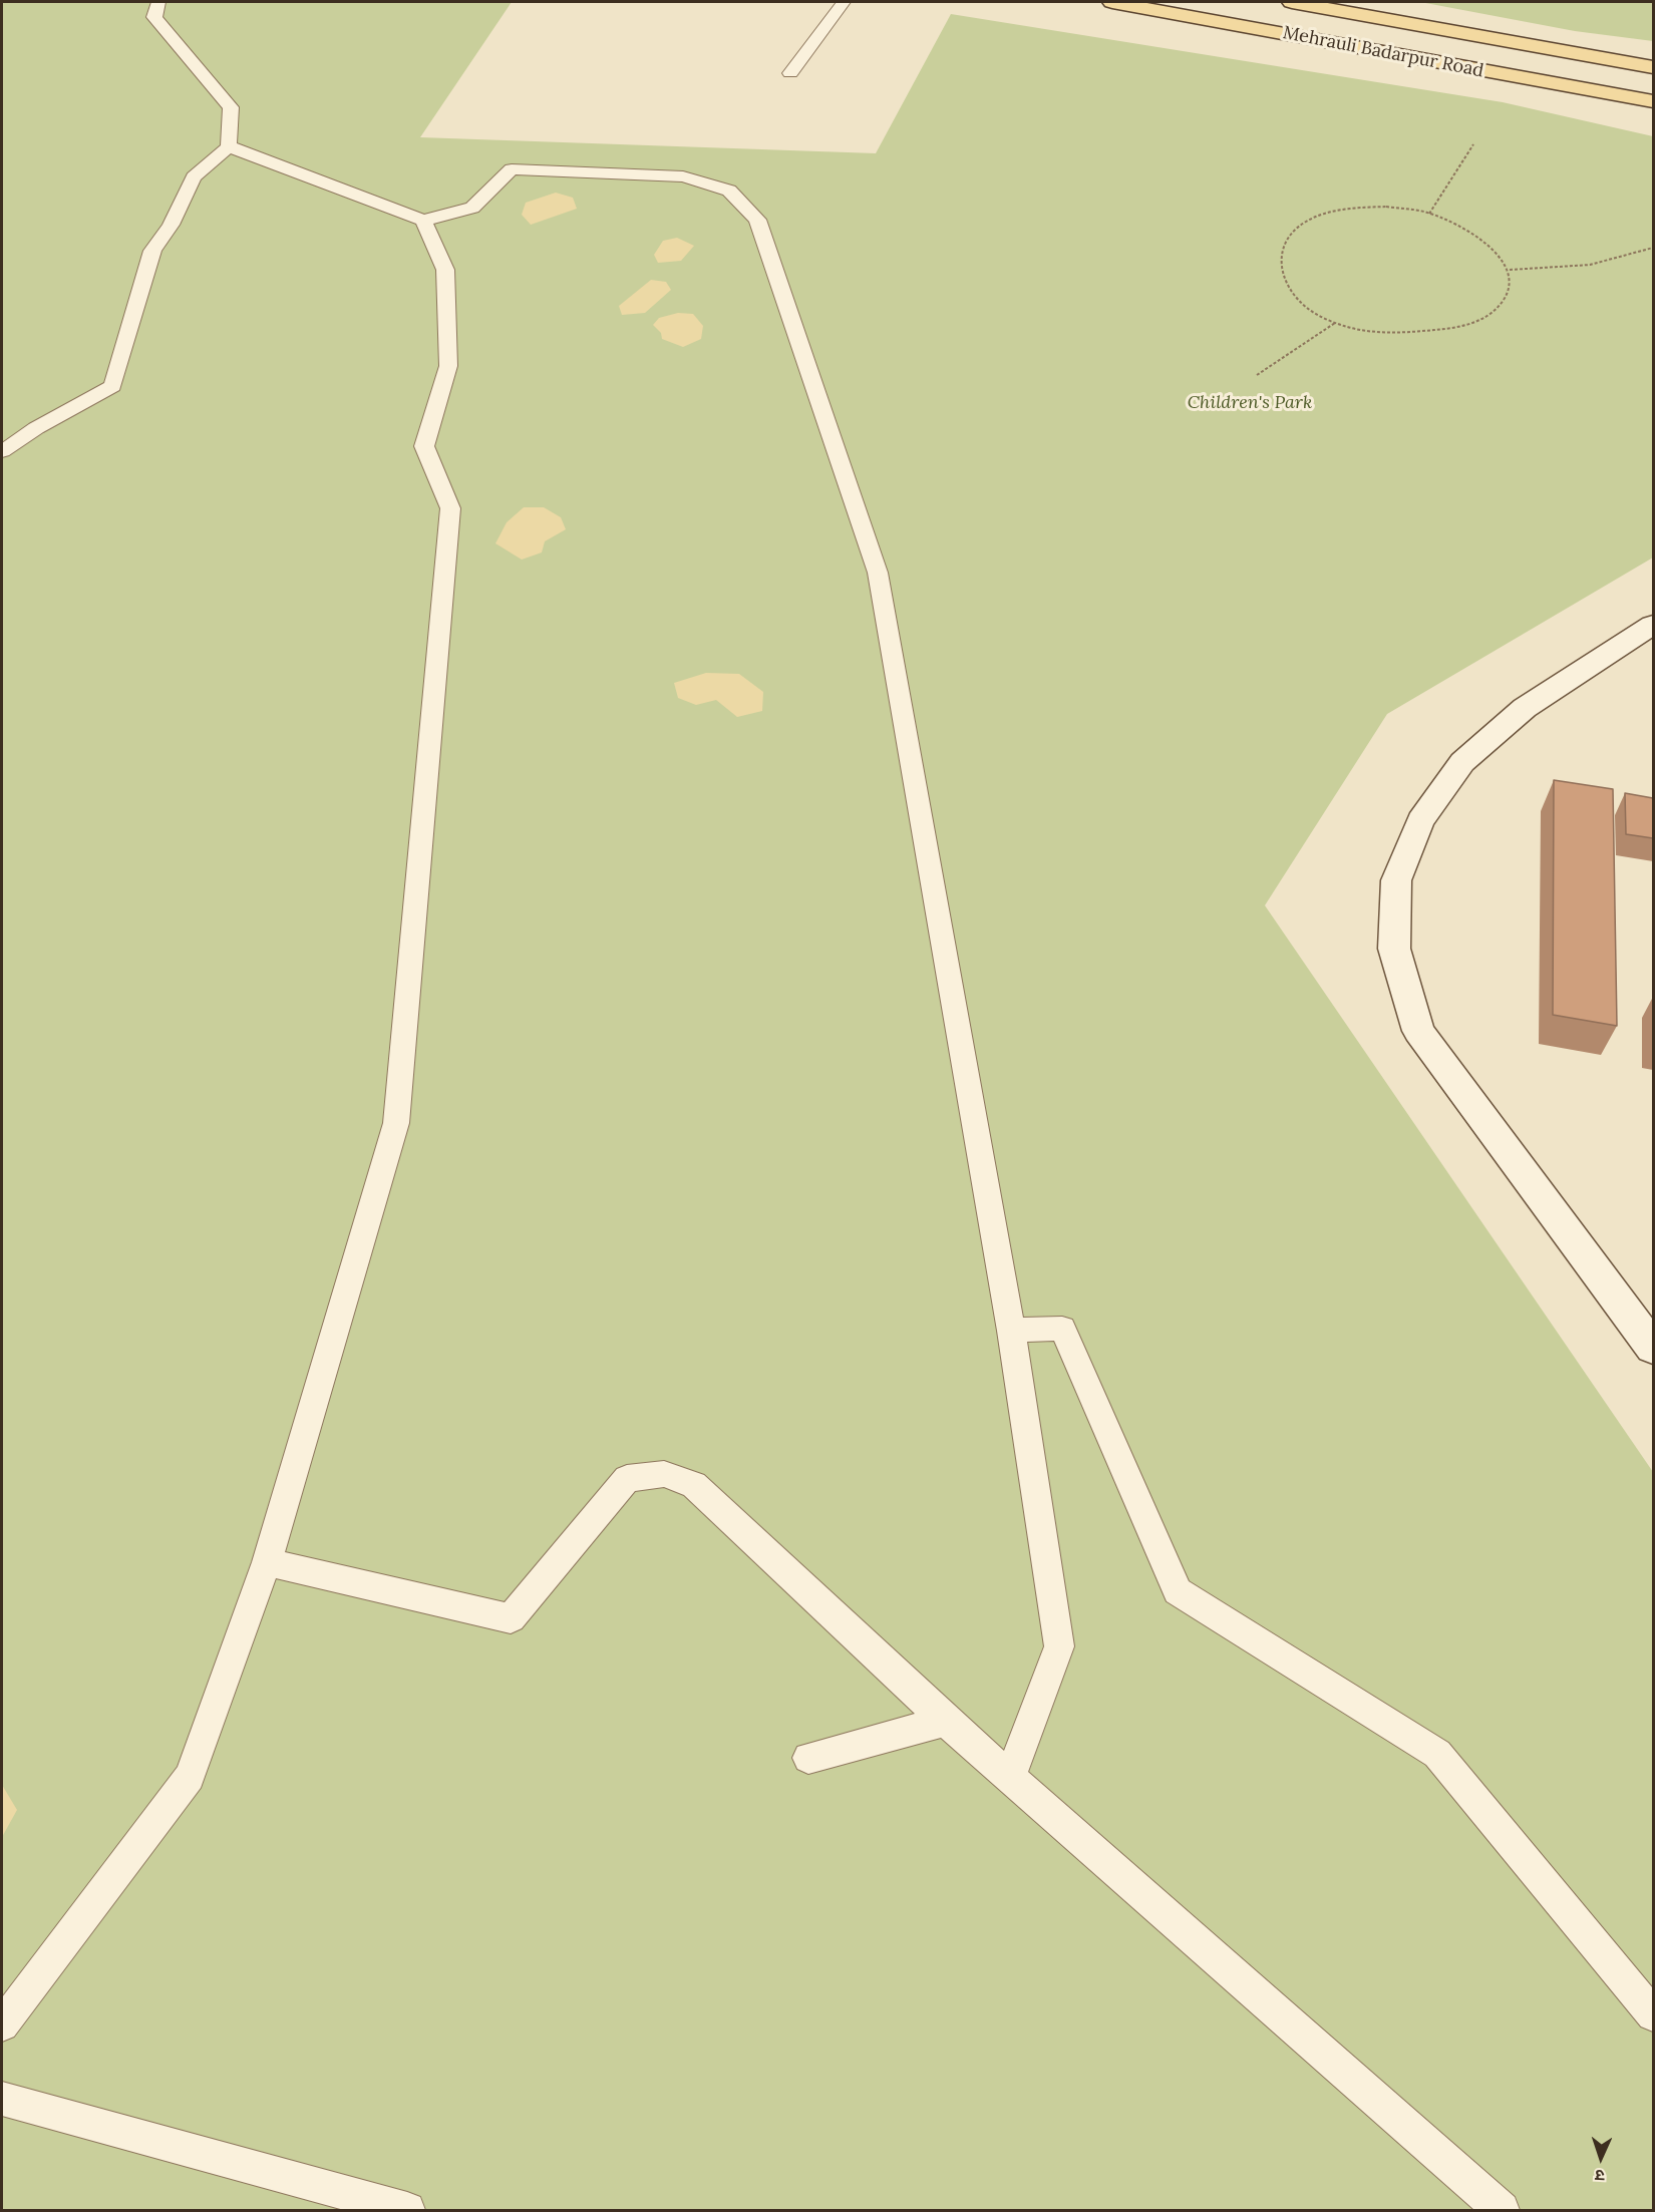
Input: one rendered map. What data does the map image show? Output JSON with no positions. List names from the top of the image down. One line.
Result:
{"streets":{"main road":["Mehrauli Badarpur Road"]},"parks":["Children's Park"],"north":"bottom"}
